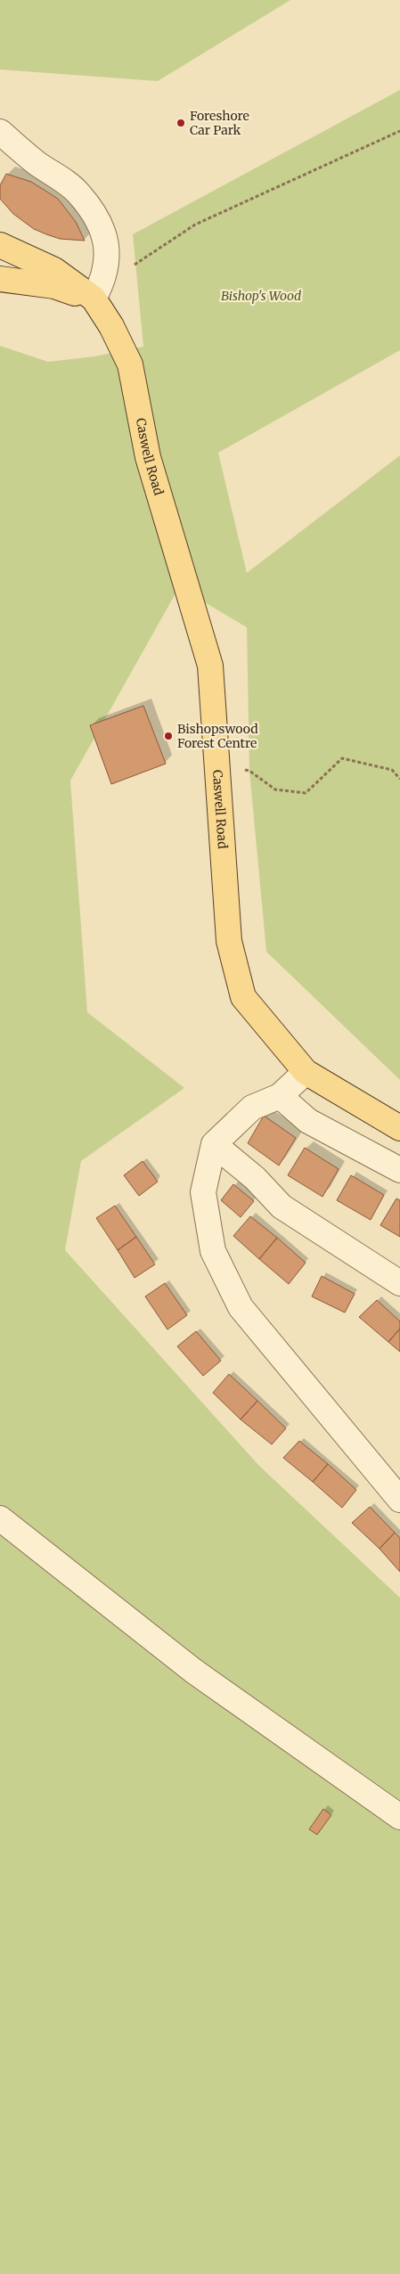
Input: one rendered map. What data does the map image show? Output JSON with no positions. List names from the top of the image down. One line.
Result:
{"streets":{"main road":["Caswell Road"]},"parks":["Bishop's Wood"],"places":["Foreshore Car Park","Bishopswood Forest Centre"]}
